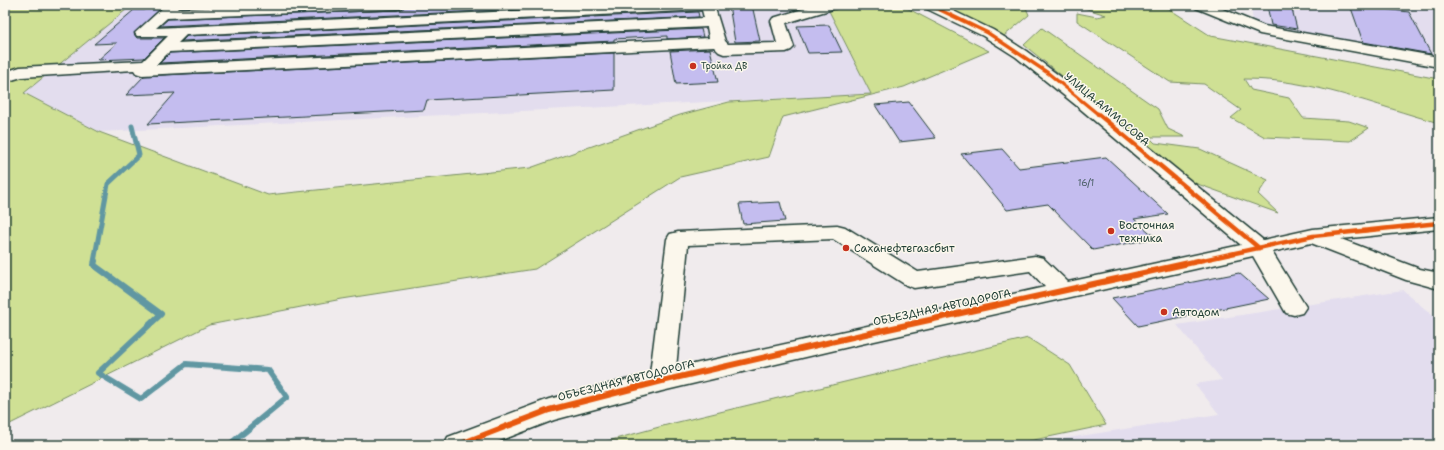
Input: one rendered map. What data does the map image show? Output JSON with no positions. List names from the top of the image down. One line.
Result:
{"streets":{"street":["УЛИЦА АММОСОВА","ОБЪЕЗДНАЯ АВТОДОРОГА"]},"crossings":[["УЛИЦА АММОСОВА","ОБЪЕЗДНАЯ АВТОДОРОГА"]],"places":["Тройка ДВ","Восточная техника","Саханефтегазсбыт","Автодом"],"house_numbers":["16/1"]}
